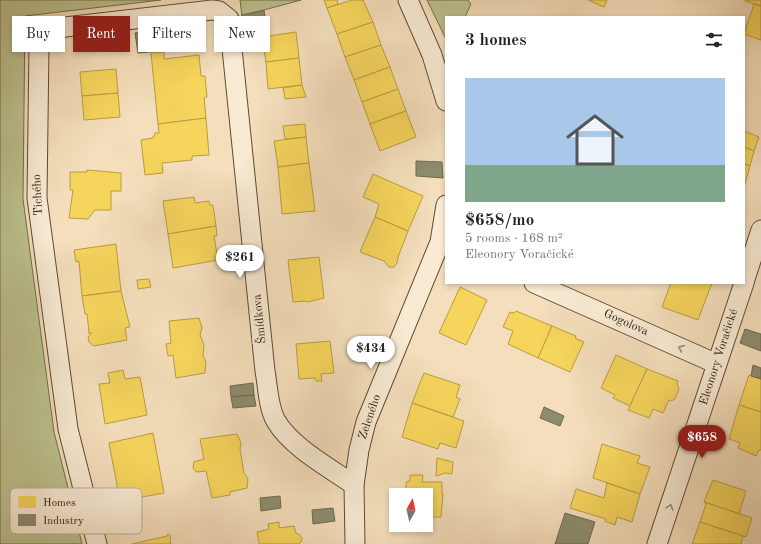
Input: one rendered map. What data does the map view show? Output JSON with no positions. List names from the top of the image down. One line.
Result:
{"streets":{"street":["Tichého","Šmídkova","Gogolova","Eleonory Voračické","Zeleného"]},"crossings":[["Šmídkova","Zeleného"],["Gogolova","Eleonory Voračické"]],"one_way":["Gogolova","Eleonory Voračické"],"legend":["Homes","Industry"],"north":"top","page":{"chip":["Buy","Rent","Filters","New"],"heading":"3 homes","list":[{"name":"$658/mo","note":"5 rooms · 168 m² · Eleonory Voračické"}],"price":["$261","$434","$658"]}}
